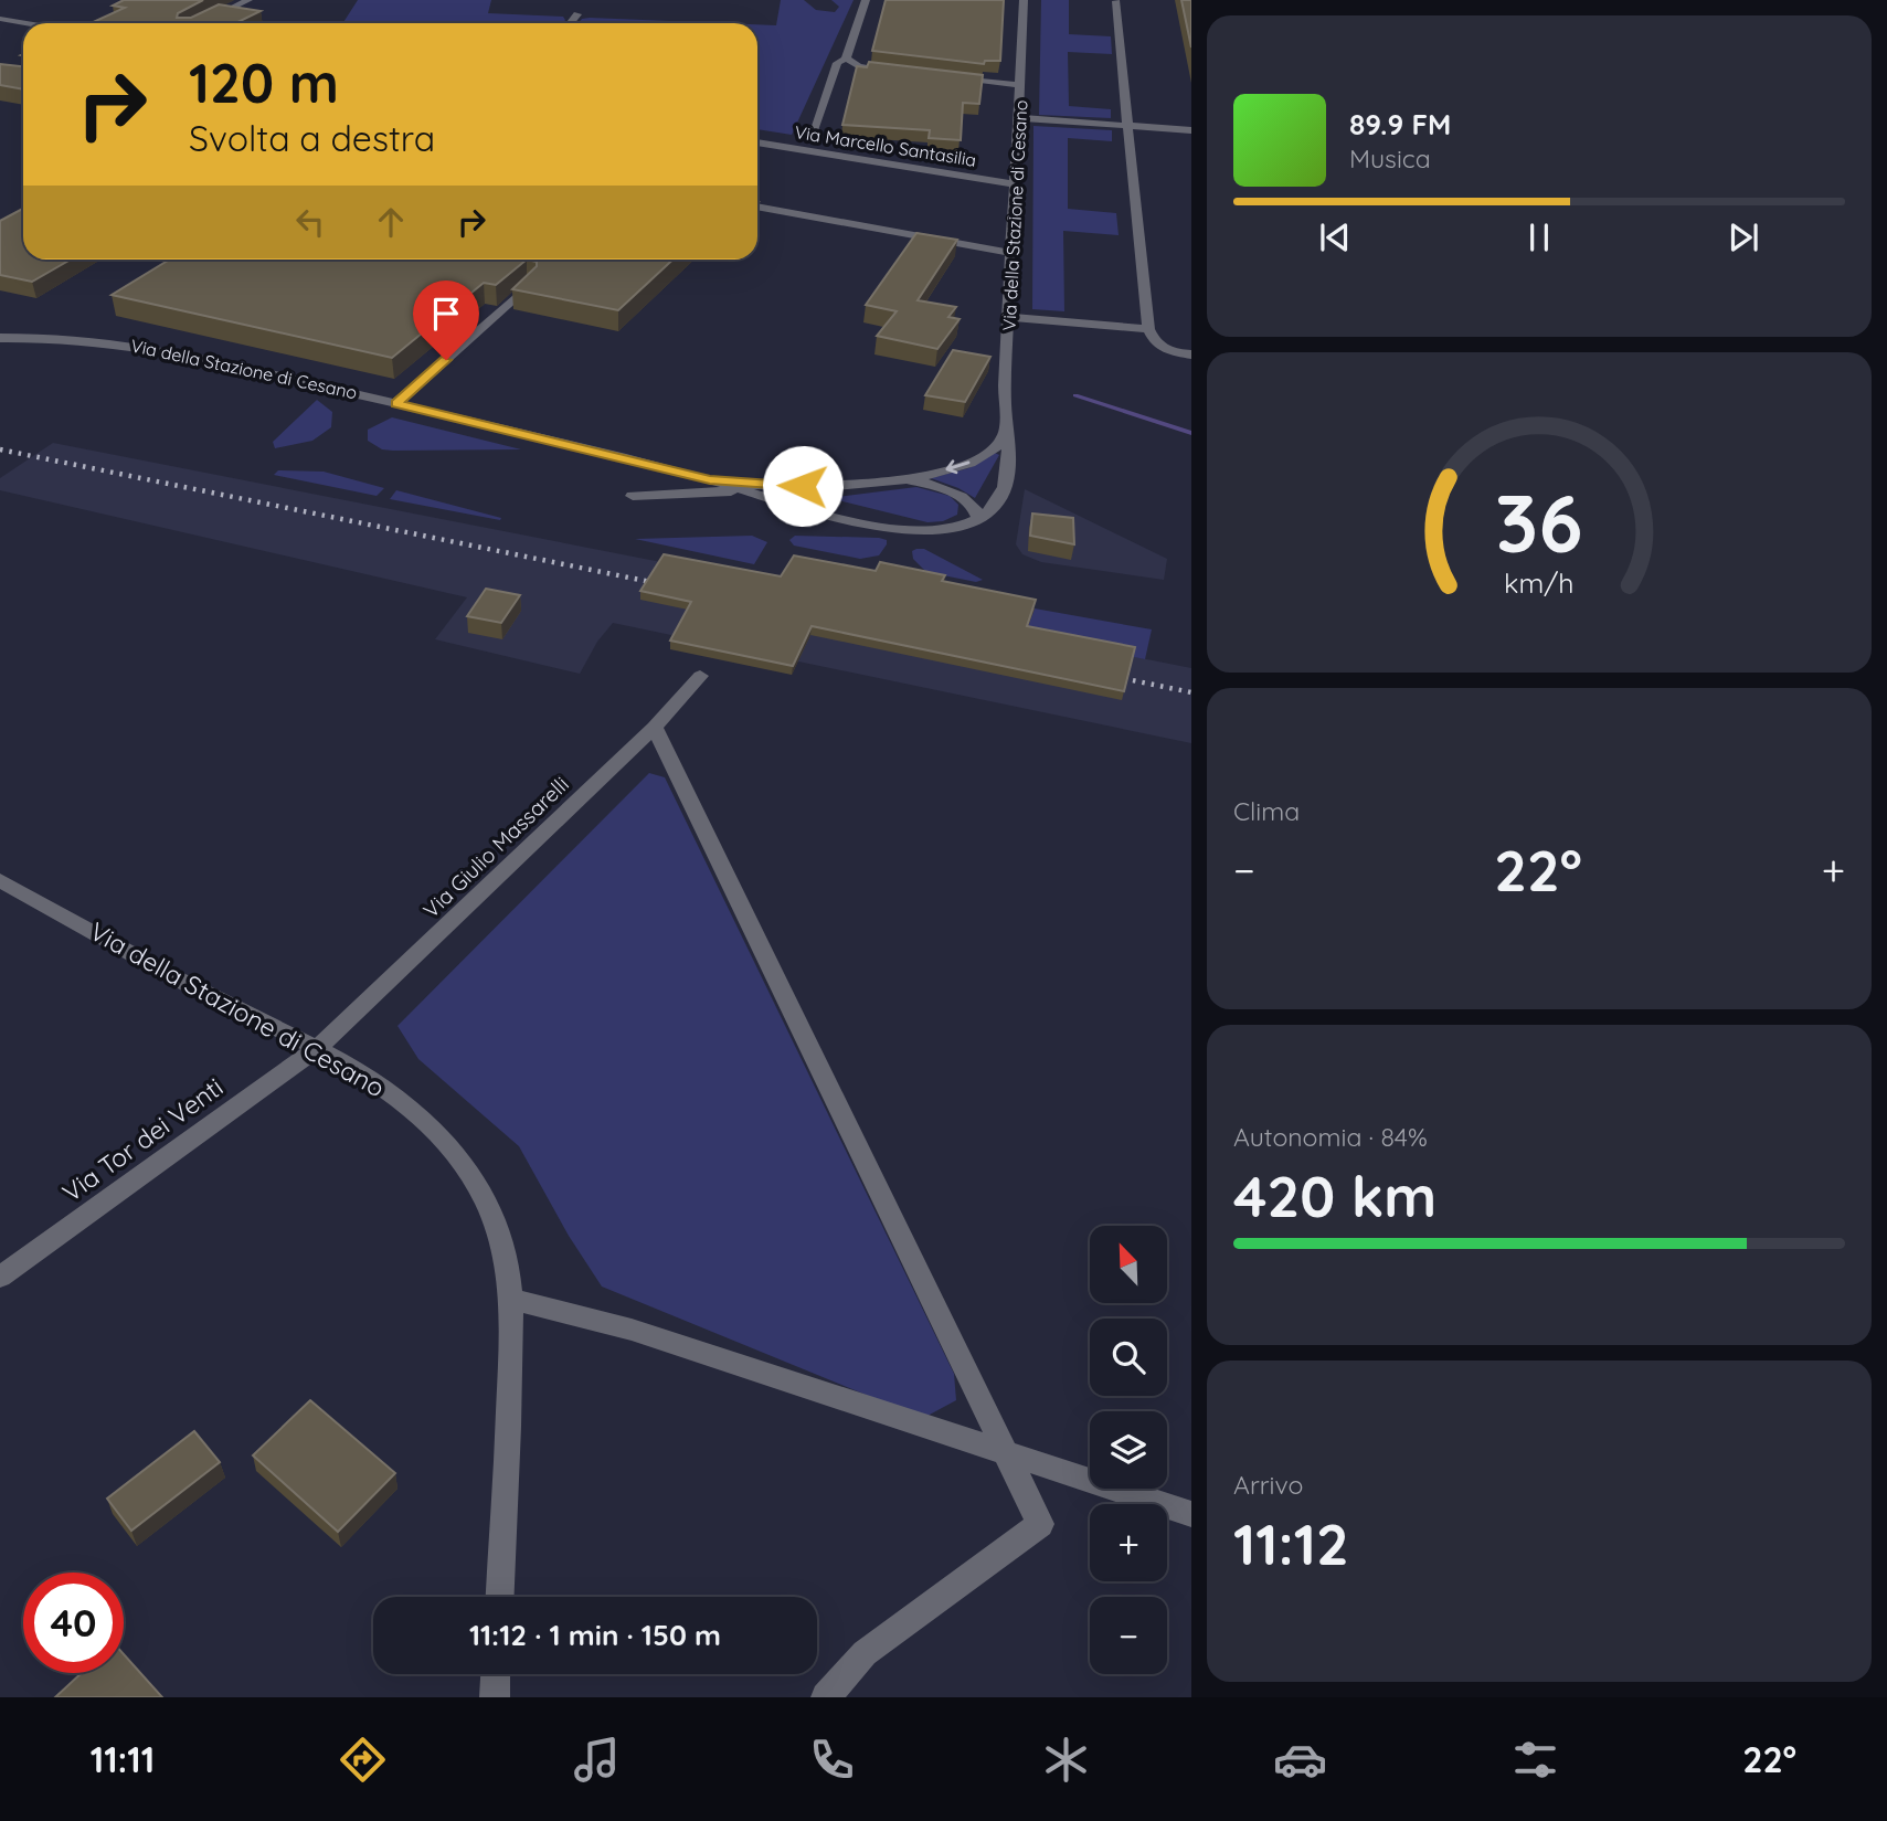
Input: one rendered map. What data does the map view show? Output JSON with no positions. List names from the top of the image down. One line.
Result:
{"streets":{"street":["Via Marcello Santasilia","Via della Stazione di Cesano","Via Giulio Massarelli","Via Tor dei Venti"]},"crossings":[["Via Marcello Santasilia","Via della Stazione di Cesano"],["Via della Stazione di Cesano","Via Giulio Massarelli"],["Via della Stazione di Cesano","Via Tor dei Venti"],["Via Giulio Massarelli","Via Tor dei Venti"]],"north":"top left","page":{"turn":["120 m","Svolta a destra"],"song":["89.9 FM","Musica"],"tile":["Clima",["Autonomia · 84%","420 km"],["Arrivo","11:12"]],"heat":["−","22°","+"],"map_buttons":["+","−"],"limit":"40","trip":"11:12 · 1 min · 150 m","tabs":["11:11","22°"],"gauge":["36","km/h"]}}
